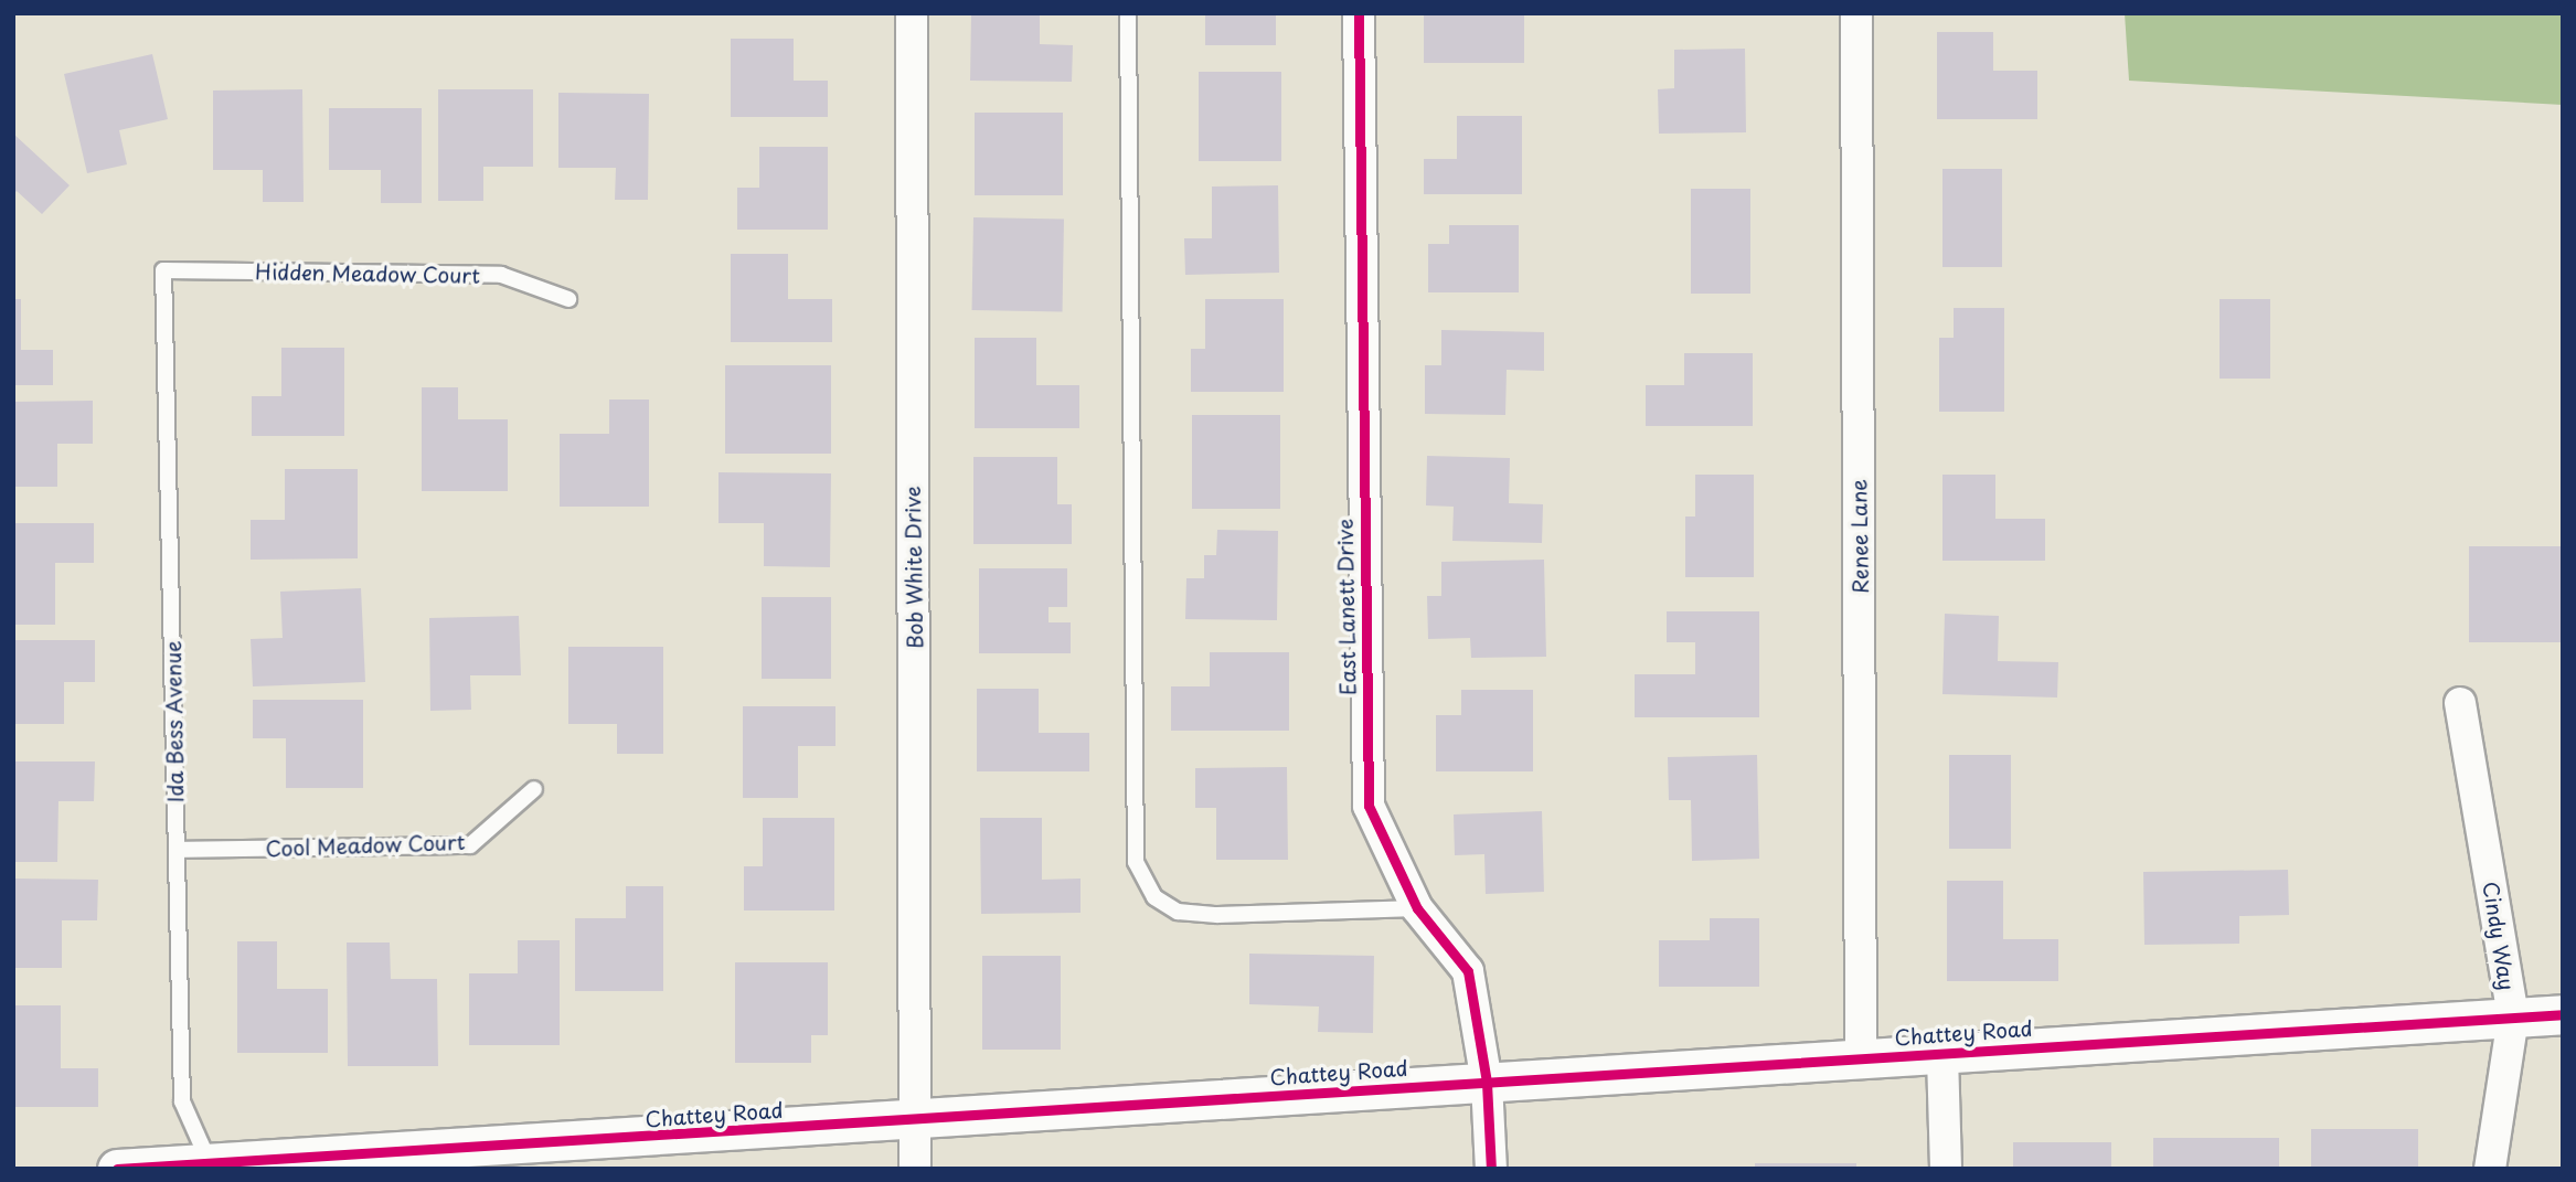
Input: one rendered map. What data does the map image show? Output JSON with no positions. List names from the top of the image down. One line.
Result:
{"streets":{"street":["Renee Lane","Bob White Drive","East Lanett Drive","Cindy Way","Chattey Road"],"lane":["Hidden Meadow Court","Ida Bess Avenue","Cool Meadow Court"]},"crossings":[["Hidden Meadow Court","Ida Bess Avenue"],["Renee Lane","Chattey Road"],["Bob White Drive","Chattey Road"],["East Lanett Drive","Chattey Road"],["Ida Bess Avenue","Cool Meadow Court"],["Ida Bess Avenue","Chattey Road"],["Cindy Way","Chattey Road"]]}
